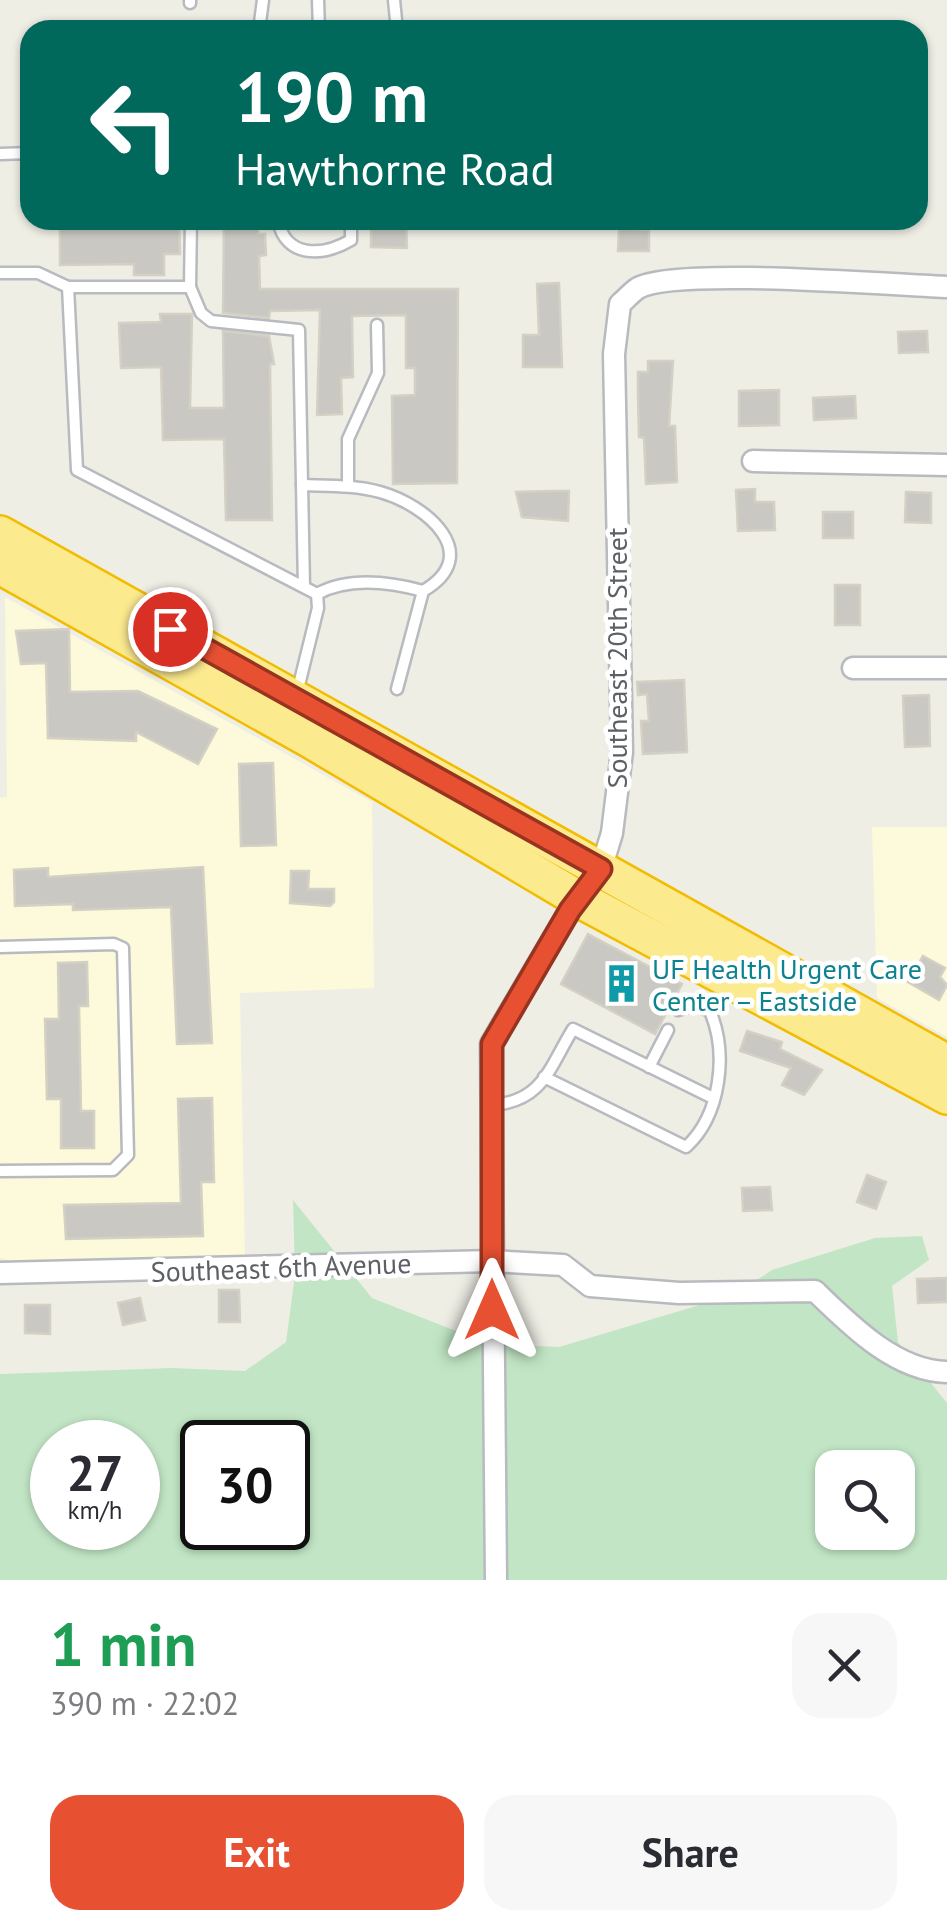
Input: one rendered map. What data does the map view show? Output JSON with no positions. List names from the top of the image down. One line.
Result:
{"streets":{"street":["Southeast 20th Street","Southeast 6th Avenue"]},"crossings":[["Southeast 20th Street","Southeast 6th Avenue"]],"places":{"building":["UF Health Urgent Care Center – Eastside"]},"page":{"turn":["190 m","Hawthorne Road"],"speed":"27 km/h","limit":"30","heading":["1 min","390 m · 22:02"],"buttons":["Exit","Share"]}}
